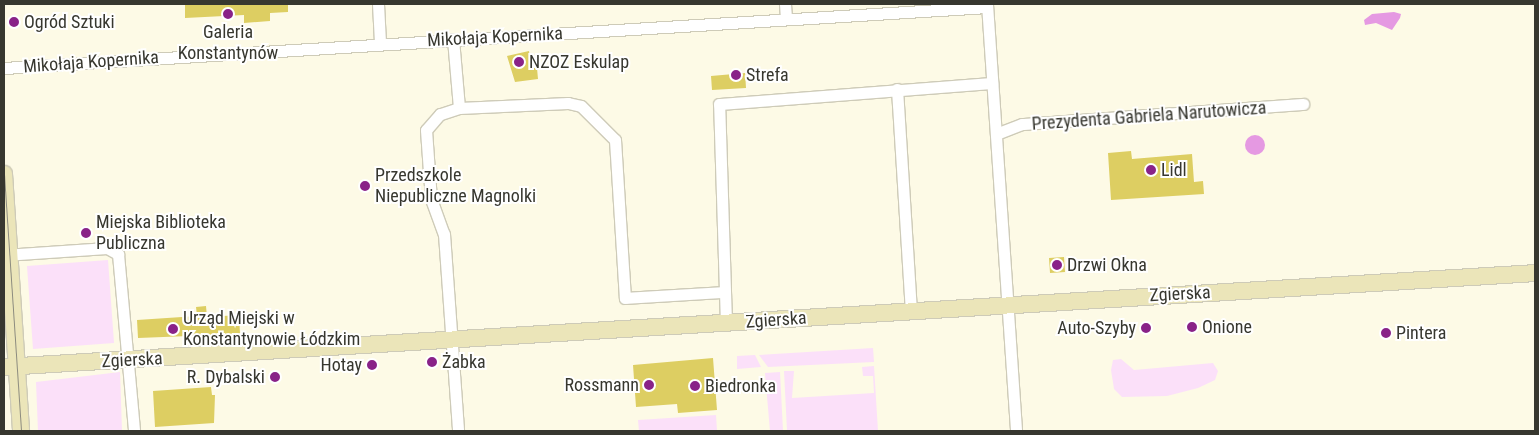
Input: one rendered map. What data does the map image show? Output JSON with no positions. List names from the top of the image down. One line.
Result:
{"streets":{"main road":["Zgierska"],"street":["Mikołaja Kopernika","Prezydenta Gabriela Narutowicza"]},"places":["Galeria Konstantynów","Ogród Sztuki","NZOZ Eskulap","Strefa","Lidl","Przedszkole Niepubliczne Magnolki","Miejska Biblioteka Publiczna","Drzwi Okna","Onione","Auto-Szyby","Urząd Miejski w Konstantynowie Łódzkim","Pintera","Żabka","Hotay","R. Dybalski","Rossmann","Biedronka"]}
